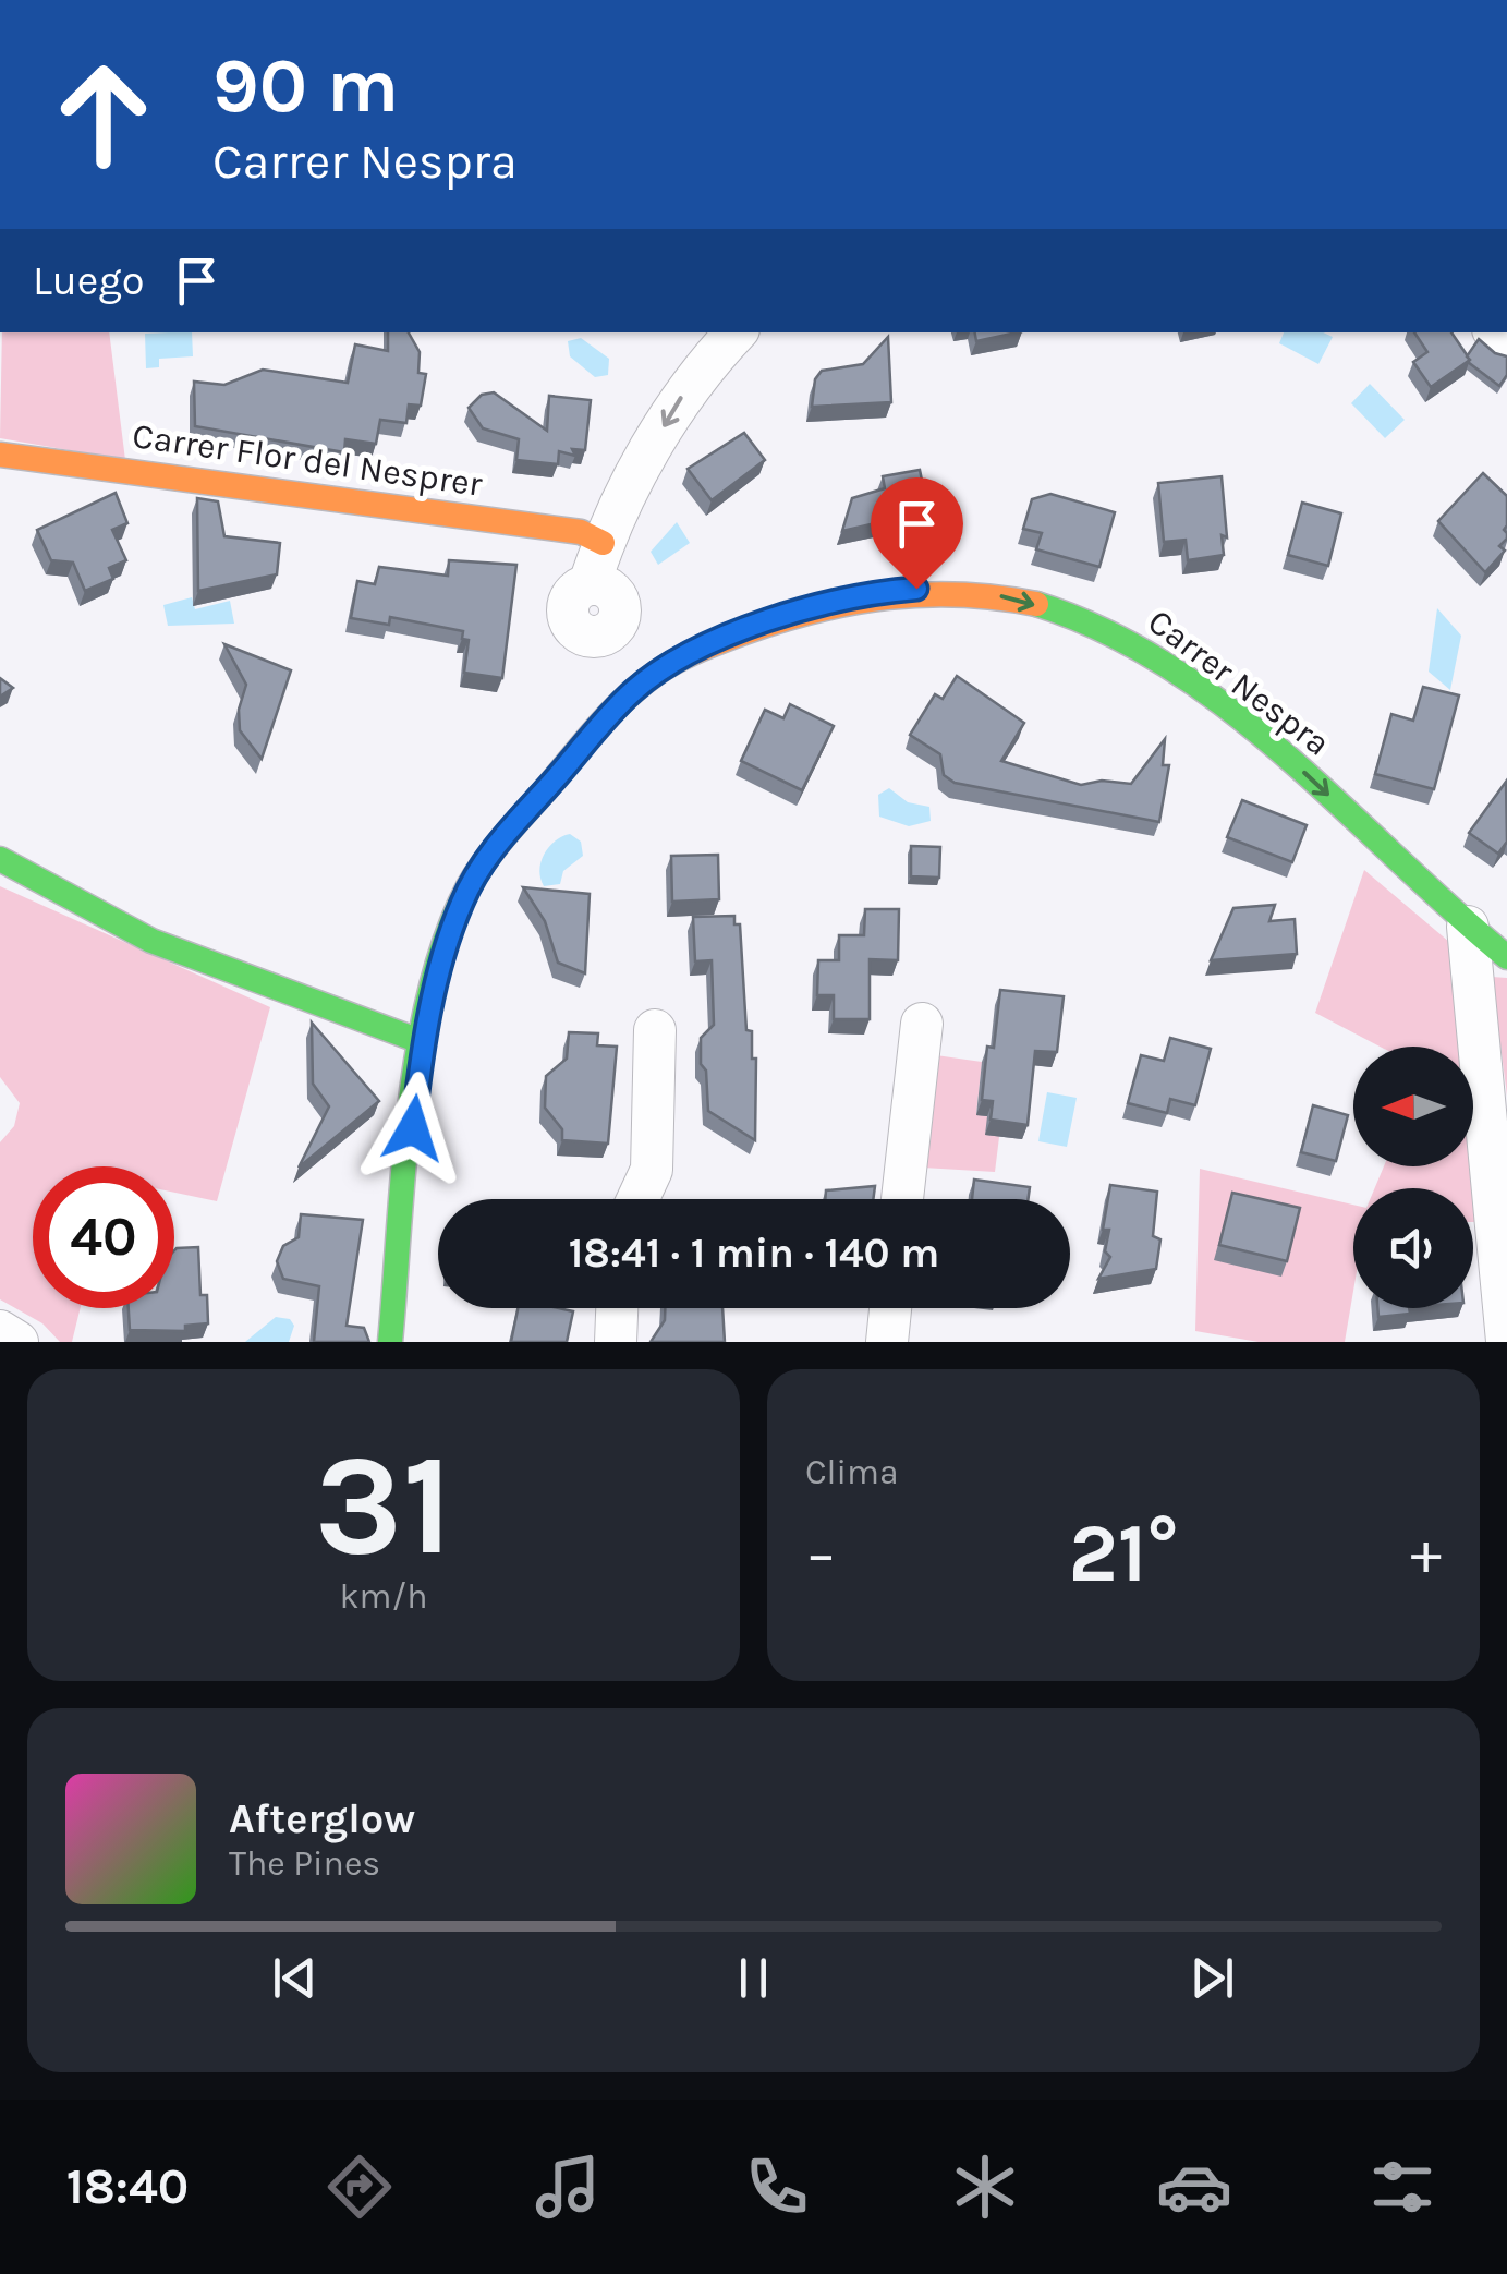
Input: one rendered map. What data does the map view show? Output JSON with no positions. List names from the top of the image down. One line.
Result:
{"streets":{"street":["Carrer Flor del Nesprer","Carrer Nespra"]},"one_way":["Carrer Nespra"],"north":"left","page":{"turn":["90 m","Carrer Nespra"],"then":"Luego","limit":"40","trip":"18:41 · 1 min · 140 m","tile":[["31","km/h"],"Clima"],"heat":["−","21°","+"],"song":["Afterglow","The Pines"],"tabs":"18:40"}}
